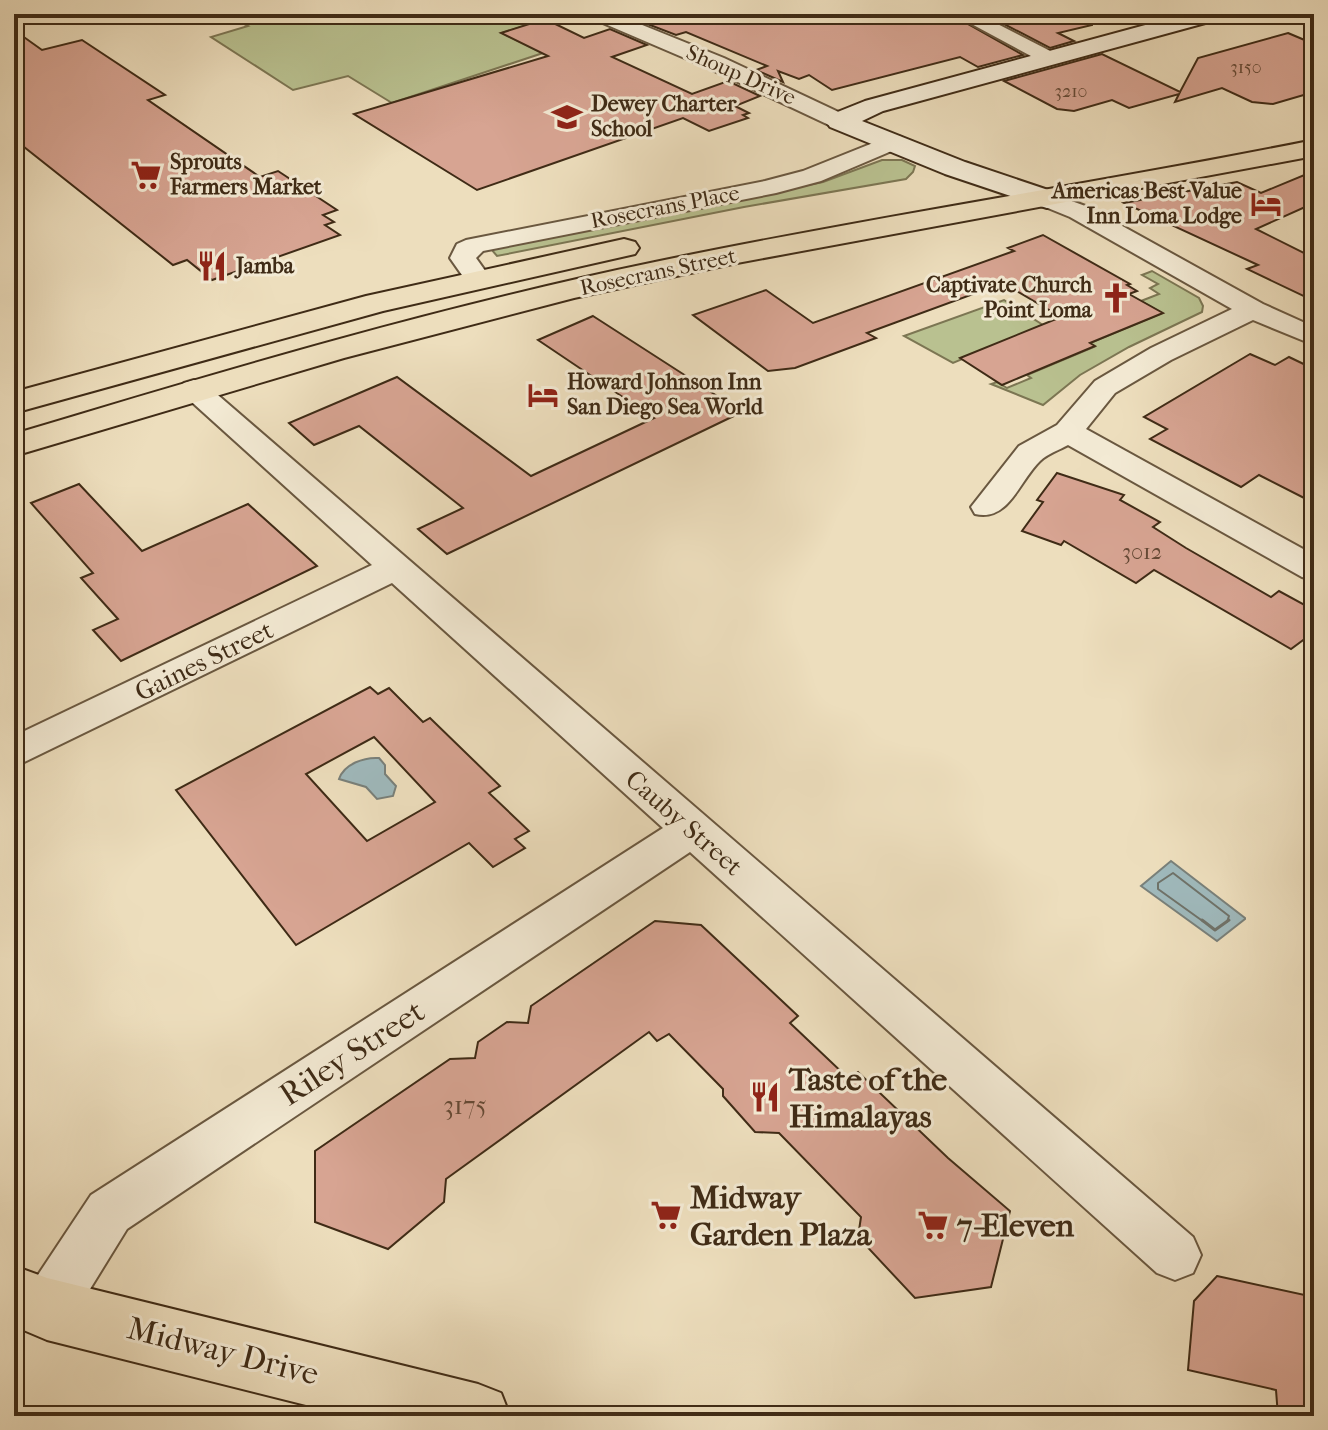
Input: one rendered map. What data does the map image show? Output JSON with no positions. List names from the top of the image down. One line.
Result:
{"streets":{"main road":["Rosecrans Street","Midway Drive"],"street":["Shoup Drive","Rosecrans Place","Gaines Street","Cauby Street","Riley Street"]},"crossings":[["Rosecrans Place","Rosecrans Street"],["Rosecrans Street","Cauby Street"],["Gaines Street","Cauby Street"],["Cauby Street","Riley Street"],["Riley Street","Midway Drive"]],"places":{"school or university":["Dewey Charter School"],"supermarket":["Sprouts Farmers Market","Midway Garden Plaza","7-Eleven"],"hotel":["Americas Best Value Inn Loma Lodge","Howard Johnson Inn San Diego Sea World"],"restaurant":["Jamba","Taste of the Himalayas"],"church":["Captivate Church Point Loma"]},"house_numbers":["3150","3210","3012","3175"]}
